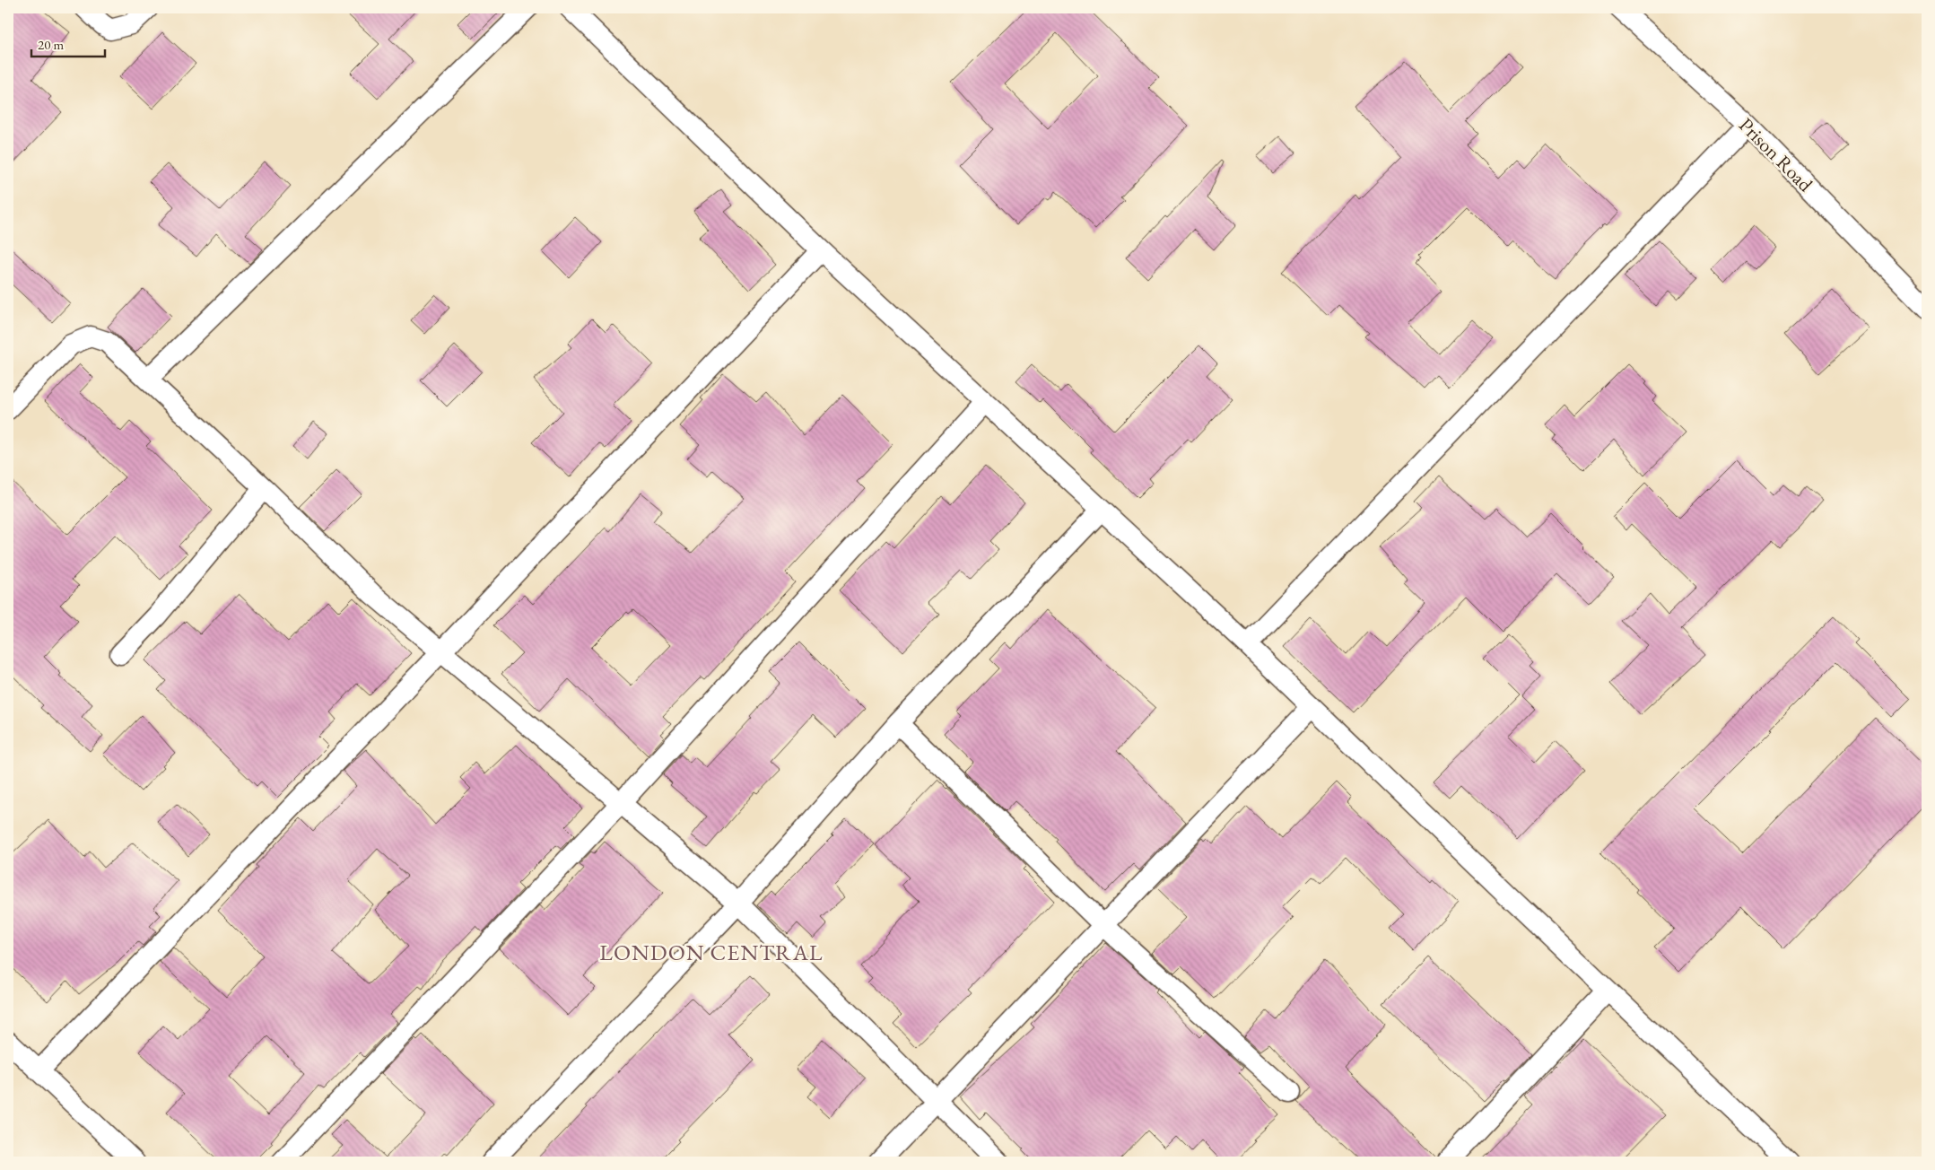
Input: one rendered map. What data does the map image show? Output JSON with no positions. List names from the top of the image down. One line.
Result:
{"streets":{"street":["Prison Road"]},"districts":["LONDON CENTRAL"],"scale_bar":"20 m"}
